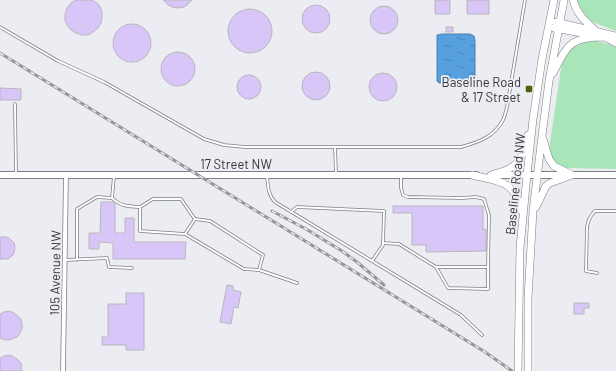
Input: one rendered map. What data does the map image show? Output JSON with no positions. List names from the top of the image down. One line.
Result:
{"streets":{"main road":["17 Street NW","Baseline Road NW"],"street":["105 Avenue NW"]},"crossings":[["17 Street NW","105 Avenue NW"]],"places":{"transit":["Baseline Road & 17 Street"]}}
